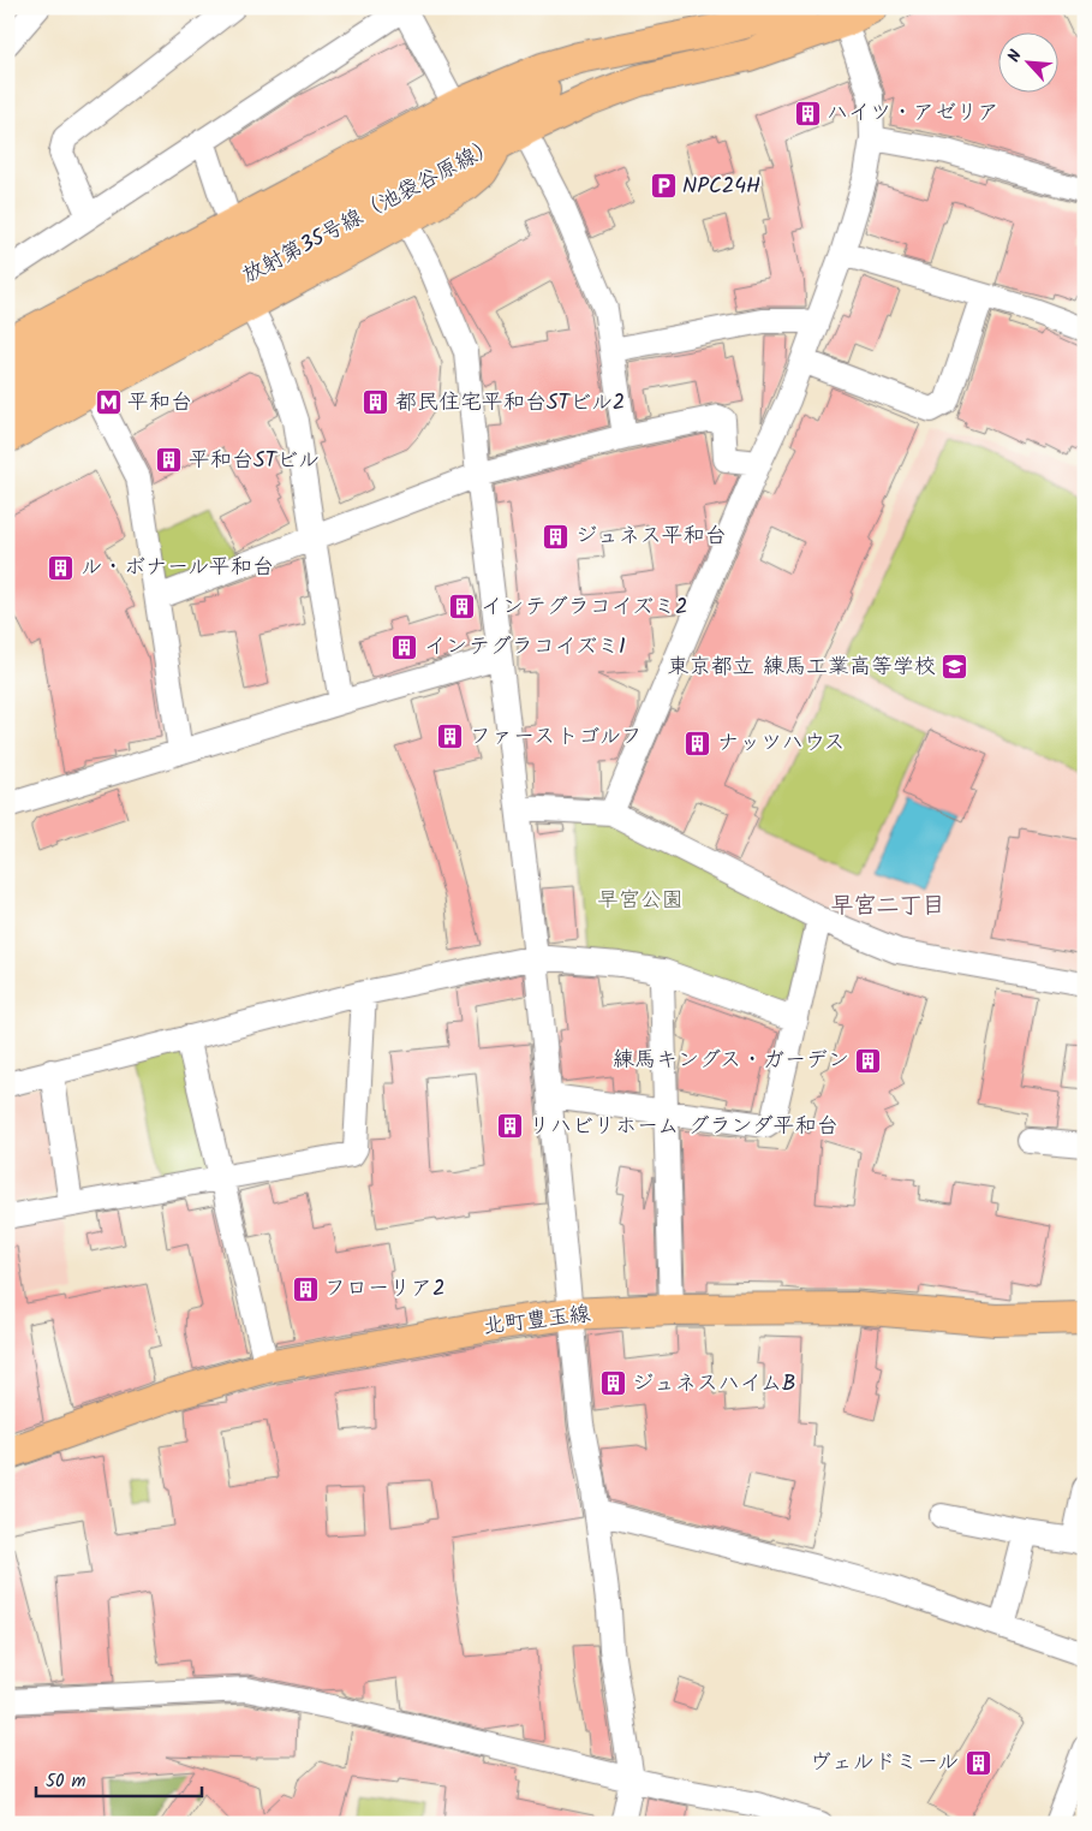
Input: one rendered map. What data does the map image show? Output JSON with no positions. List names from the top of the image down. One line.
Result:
{"streets":{"main road":["放射第35号線（池袋谷原線）","北町豊玉線"]},"districts":["早宮二丁目"],"parks":["早宮公園"],"places":{"building":["ハイツ・アゼリア","都民住宅平和台STビル2","平和台STビル","ジュネス平和台","ル・ボナール平和台","インテグラコイズミ2","インテグラコイズミ1","ファーストゴルフ","ナッツハウス","練馬キングス・ガーデン","リハビリホーム グランダ平和台","フローリア2","ジュネスハイムB","ヴェルドミール"],"parking":["NPC24H"],"metro station":["平和台"],"school or university":["東京都立 練馬工業高等学校"]},"scale_bar":"50 m","north":"top left"}
